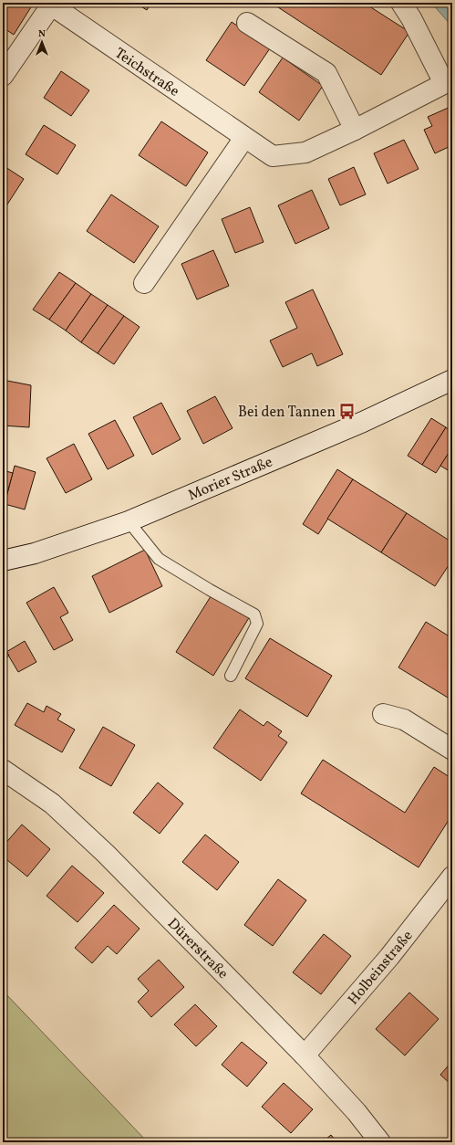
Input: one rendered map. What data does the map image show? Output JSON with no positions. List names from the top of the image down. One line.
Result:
{"streets":{"street":["Teichstraße","Morier Straße","Dürerstraße","Holbeinstraße"]},"crossings":[["Dürerstraße","Holbeinstraße"]],"places":{"bus stop":["Bei den Tannen"]},"north":"top"}
